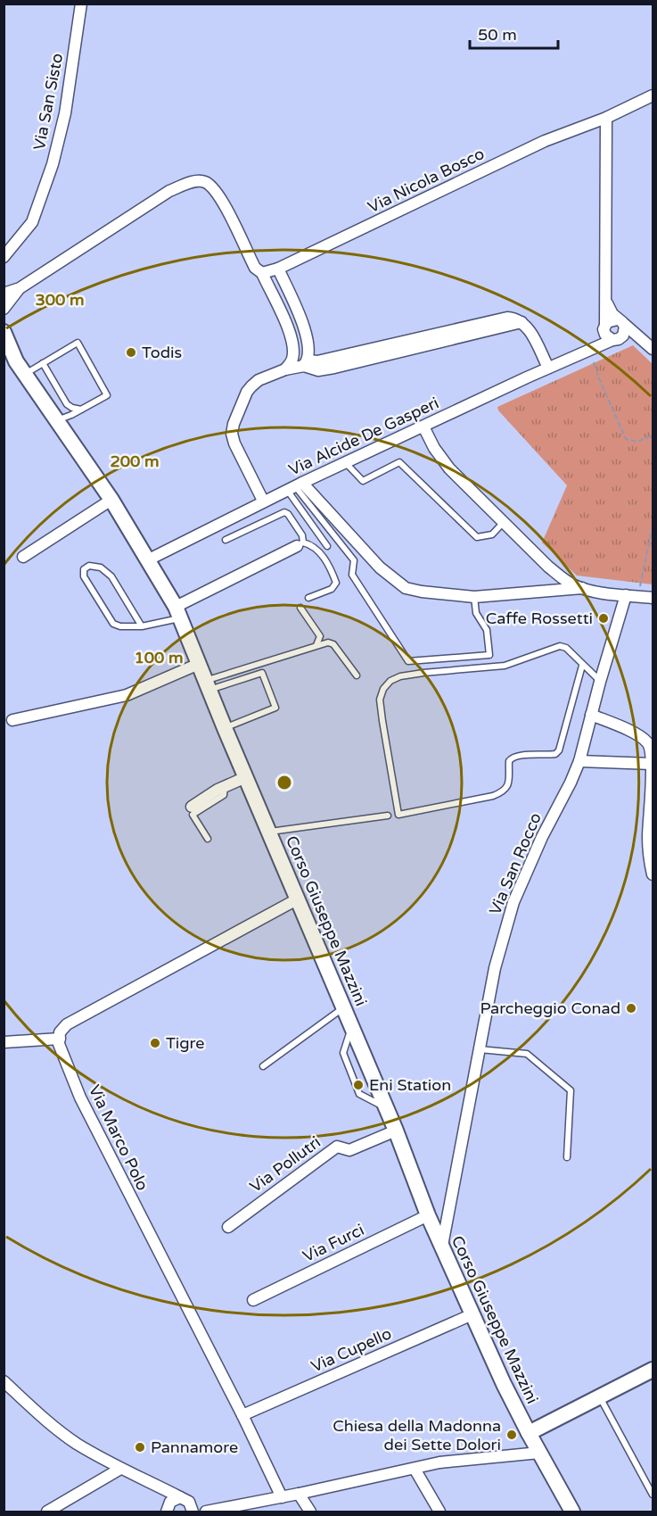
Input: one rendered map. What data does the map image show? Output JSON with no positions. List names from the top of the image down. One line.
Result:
{"streets":{"main road":["Corso Giuseppe Mazzini"],"street":["Via San Sisto","Via Nicola Bosco","Via Alcide De Gasperi","Via San Rocco","Via Marco Polo","Via Pollutri","Via Furci","Via Cupello"]},"crossings":[["Via Alcide De Gasperi","Corso Giuseppe Mazzini"],["Via San Rocco","Corso Giuseppe Mazzini"],["Corso Giuseppe Mazzini","Via Pollutri"],["Corso Giuseppe Mazzini","Via Furci"],["Corso Giuseppe Mazzini","Via Cupello"],["Via Marco Polo","Via Cupello"]],"places":["Todis","Caffe Rossetti","Parcheggio Conad","Tigre","Eni Station","Chiesa della Madonna dei Sette Dolori","Pannamore"],"scale_bar":"50 m","rings":["300 m","200 m","100 m"]}
